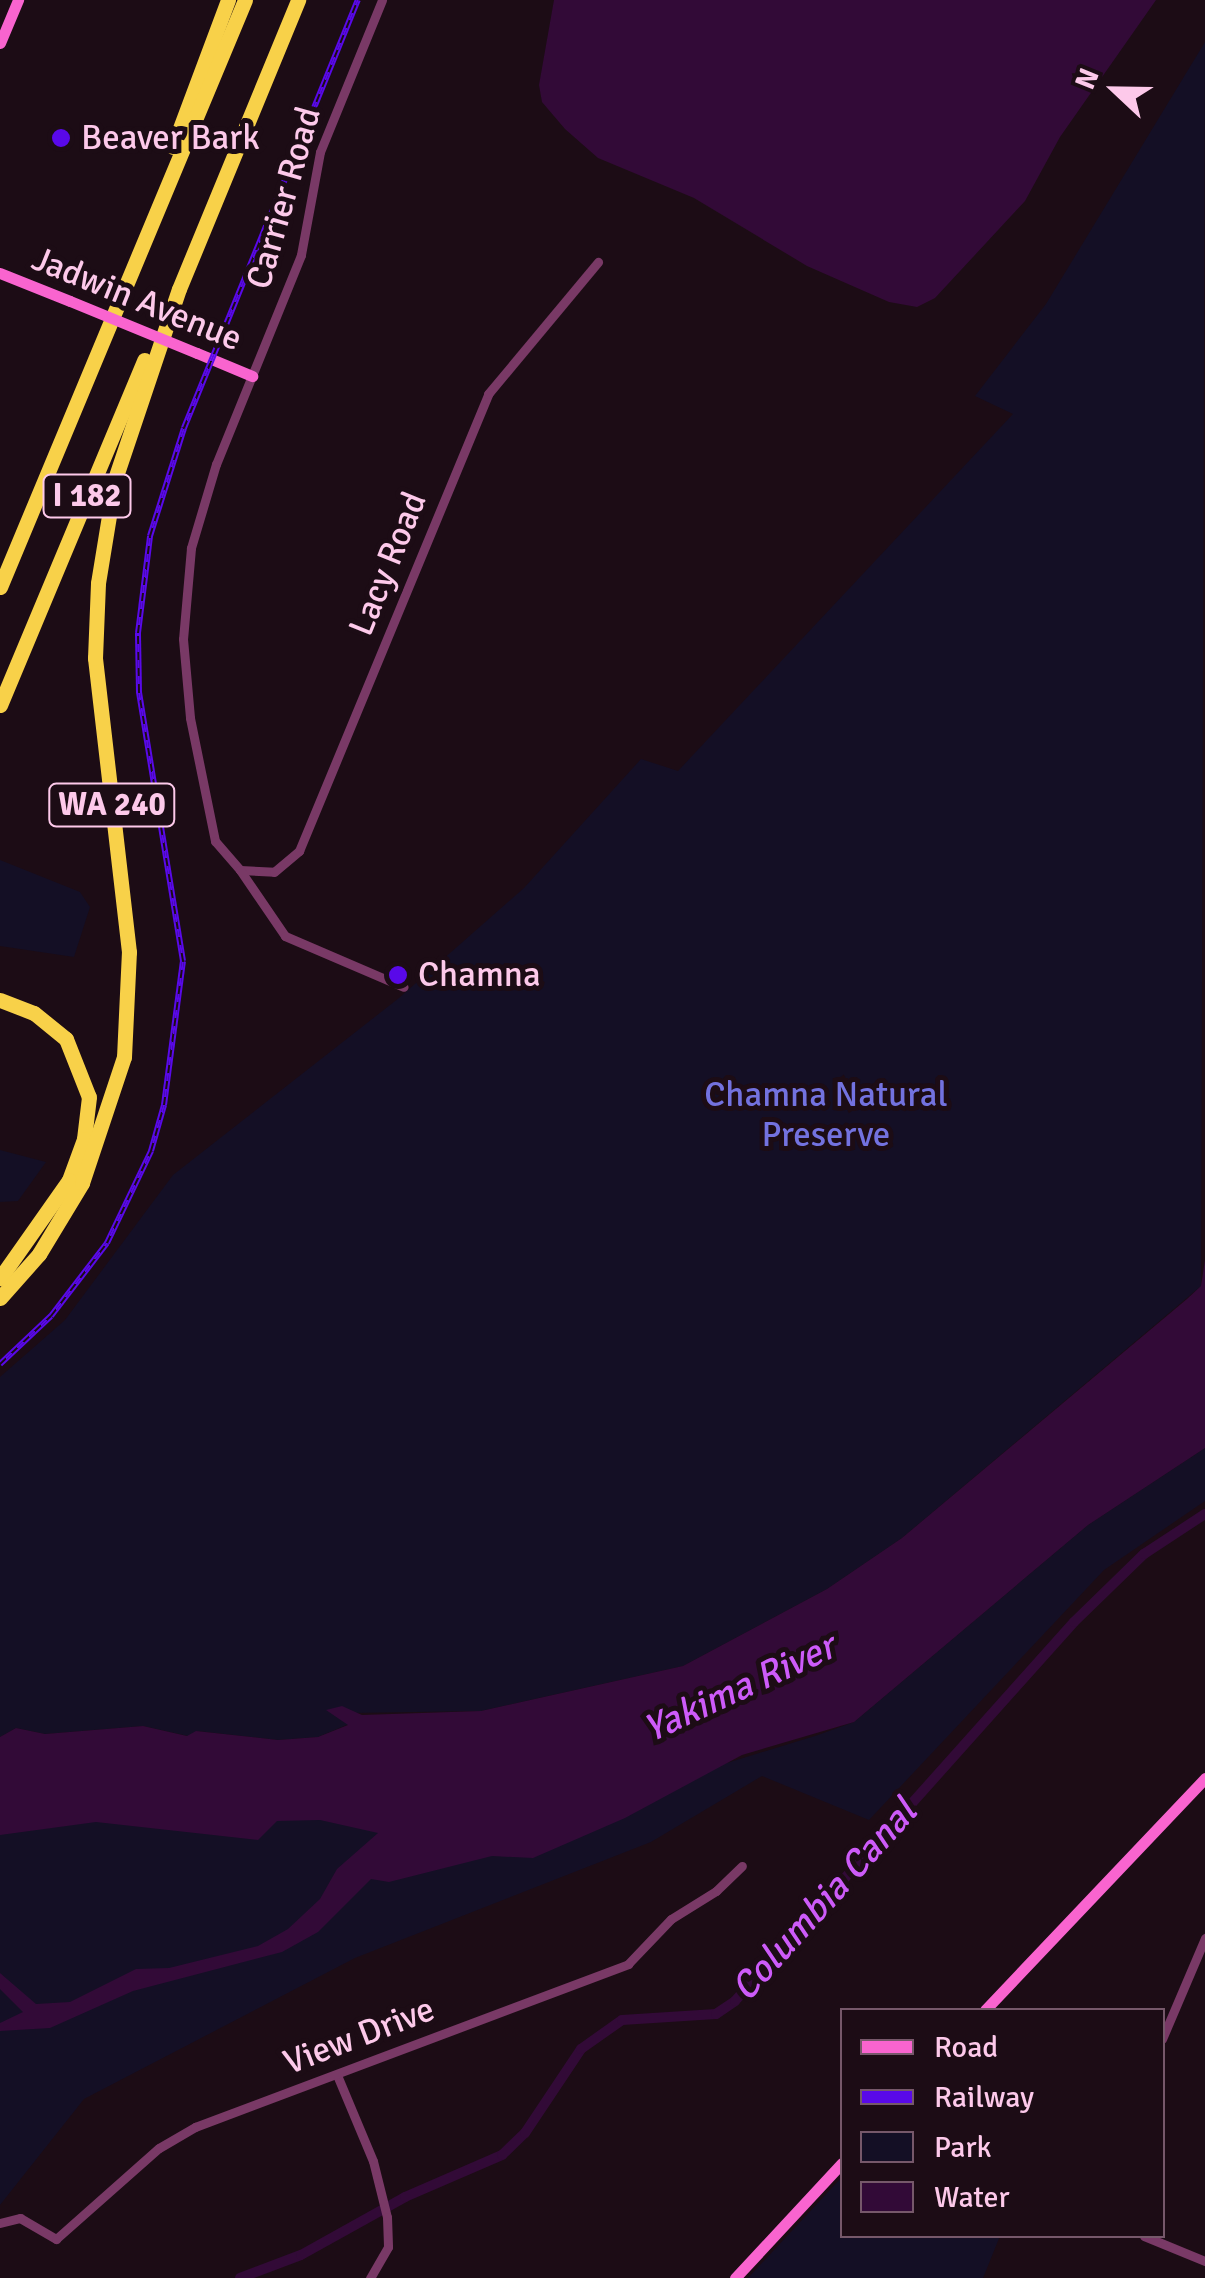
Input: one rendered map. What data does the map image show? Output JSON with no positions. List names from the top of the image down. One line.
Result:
{"streets":{"highway":["I 182","WA 240"],"main road":["Jadwin Avenue"],"street":["Carrier Road","Lacy Road","View Drive"]},"crossings":[["Carrier Road","Jadwin Avenue"],["Carrier Road","Lacy Road"],["I 182","WA 240"]],"water":["Yakima River","Columbia Canal"],"parks":["Chamna Natural Preserve"],"places":["Beaver Bark","Chamna"],"legend":["Road","Railway","Park","Water"],"north":"left"}
